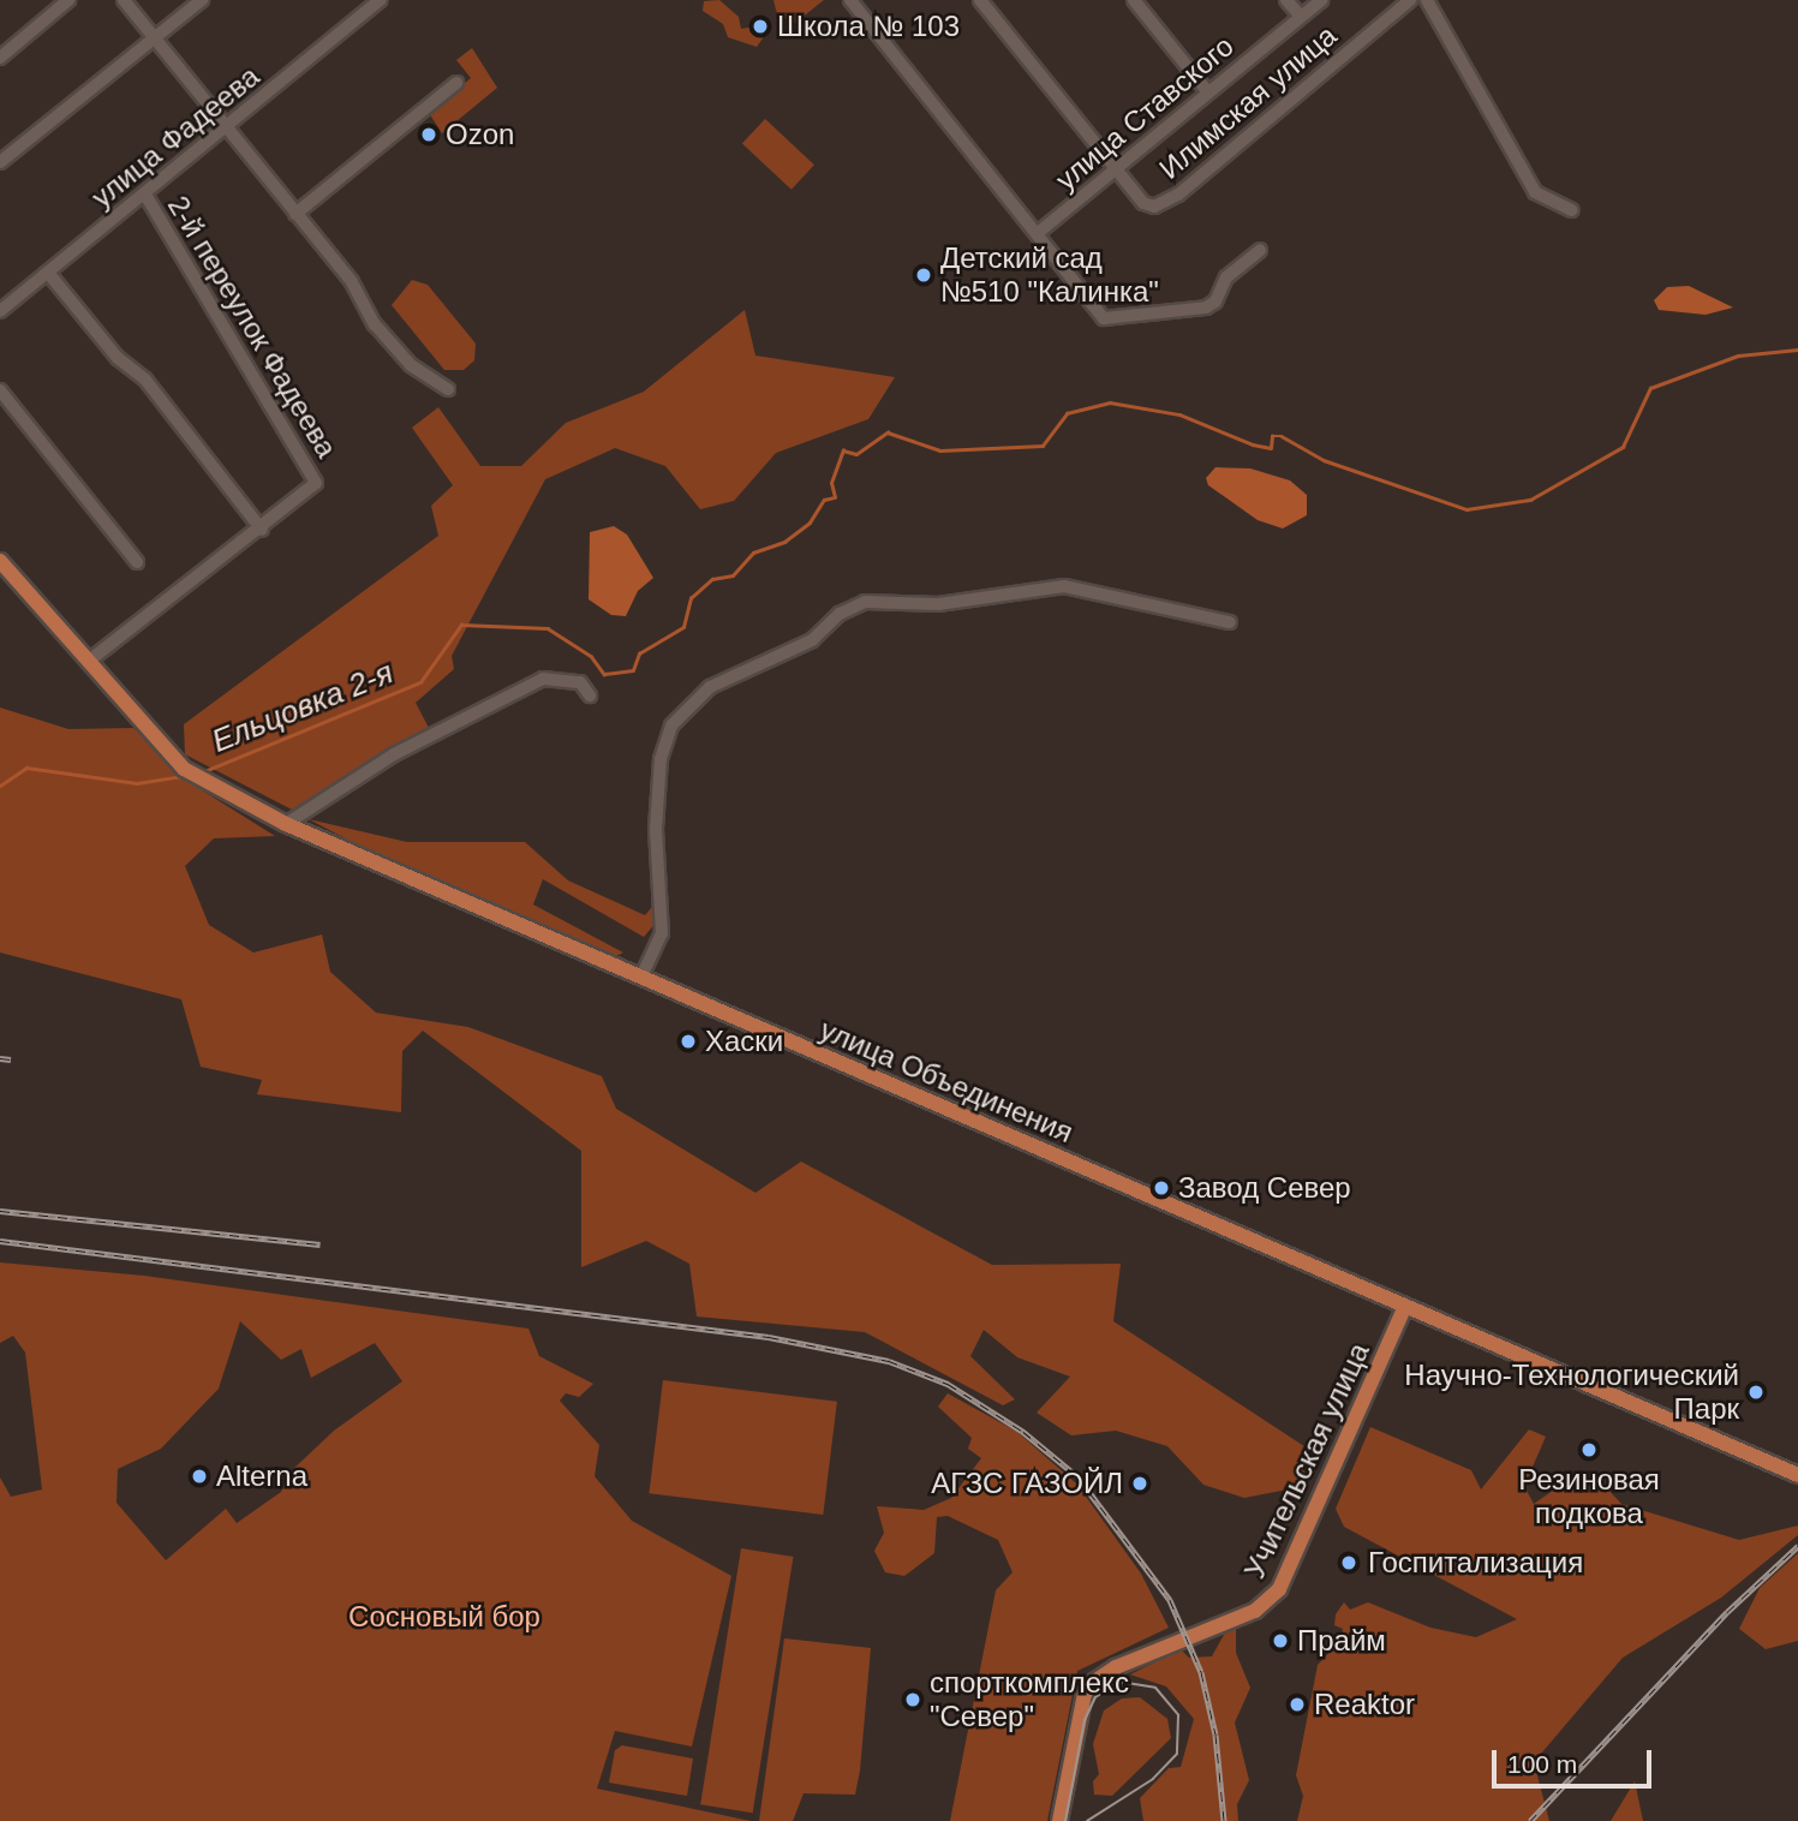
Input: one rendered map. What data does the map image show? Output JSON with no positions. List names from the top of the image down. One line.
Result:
{"streets":{"main road":["улица Объединения","Учительская улица"],"street":["Илимская улица","улица Ставского","улица Фадеева","2-й переулок Фадеева"]},"crossings":[["Илимская улица","улица Ставского"],["улица Фадеева","2-й переулок Фадеева"],["улица Объединения","Учительская улица"]],"water":["Ельцовка 2-я"],"parks":["Сосновый бор"],"places":["Школа № 103","Ozon","Детский сад №510 \"Калинка\"","Хаски","Завод Север","Научно-Технологический Парк","Резиновая подкова","Alterna","АГЗС ГАЗОЙЛ","Госпитализация","Прайм","спорткомплекс \"Север\"","Reaktor"],"scale_bar":"100 m"}
